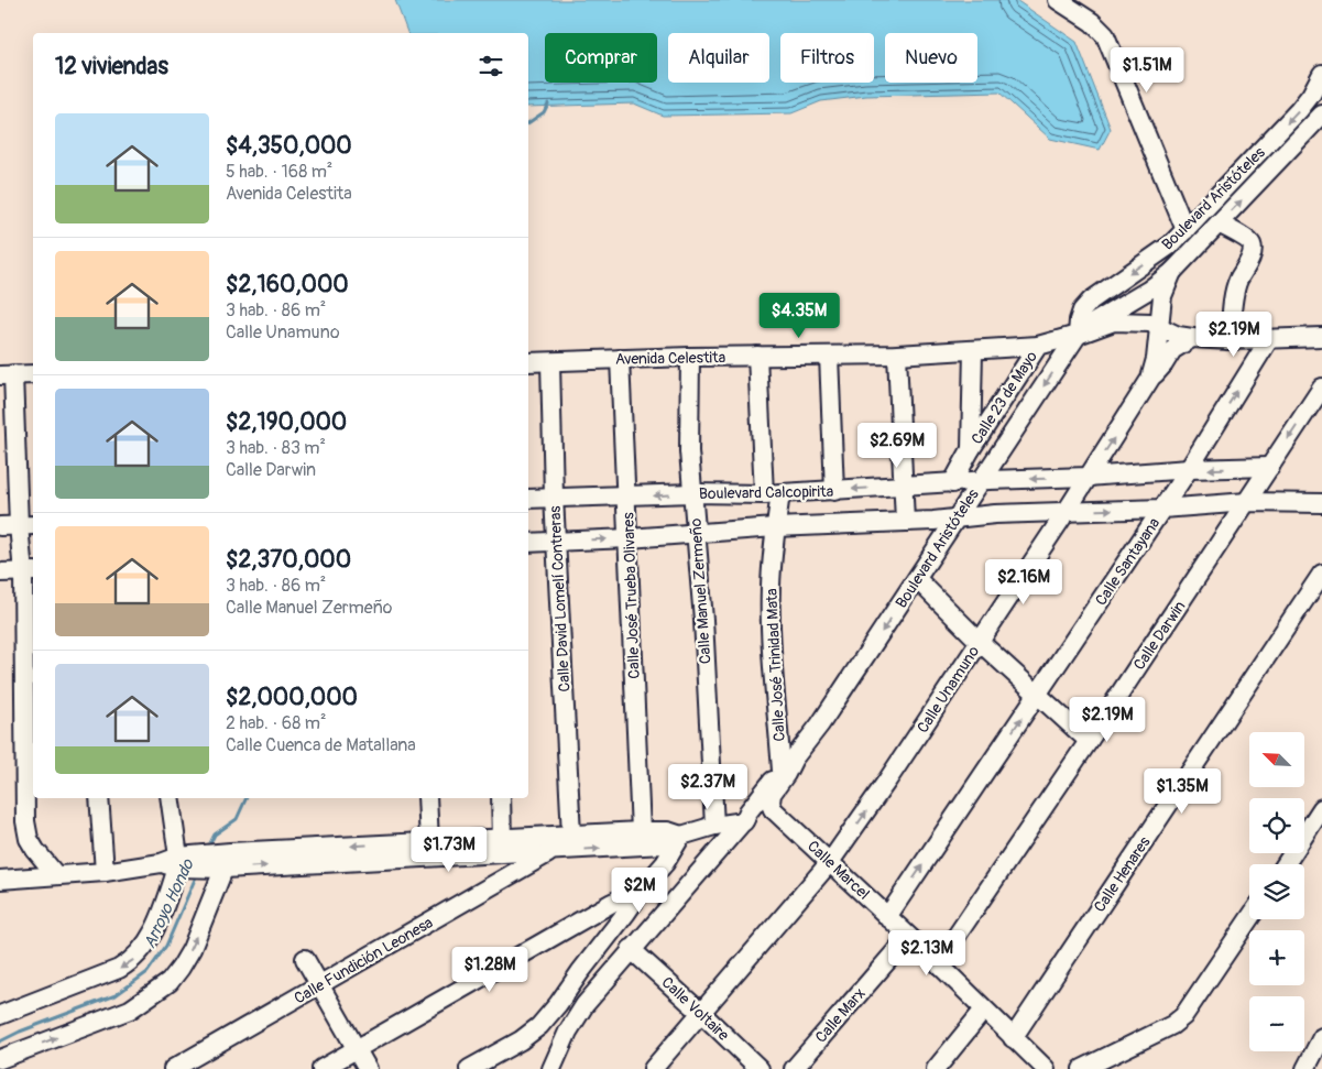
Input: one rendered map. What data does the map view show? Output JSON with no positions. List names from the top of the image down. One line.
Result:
{"streets":{"street":["Boulevard Aristóteles","Avenida Celestita","Calle 23 de Mayo","Boulevard Calcopirita","Calle Santayana","Calle Manuel Zermeño","Calle José Trueba Olivares","Calle David Lomelí Contreras","Calle Darwin","Calle José Trinidad Mata","Calle Unamuno","Calle Marcel","Calle Henares","Calle Fundición Leonesa","Calle Voltaire","Calle Marx"]},"crossings":[["Boulevard Aristóteles","Avenida Celestita"],["Boulevard Aristóteles","Boulevard Calcopirita"],["Boulevard Aristóteles","Calle José Trinidad Mata"],["Boulevard Aristóteles","Calle Unamuno"],["Boulevard Aristóteles","Calle Marcel"],["Boulevard Aristóteles","Calle Voltaire"],["Avenida Celestita","Calle 23 de Mayo"],["Avenida Celestita","Calle Manuel Zermeño"],["Avenida Celestita","Calle José Trueba Olivares"],["Avenida Celestita","Calle David Lomelí Contreras"],["Avenida Celestita","Calle José Trinidad Mata"],["Calle 23 de Mayo","Boulevard Calcopirita"],["Boulevard Calcopirita","Calle Santayana"],["Boulevard Calcopirita","Calle Manuel Zermeño"],["Boulevard Calcopirita","Calle José Trueba Olivares"],["Boulevard Calcopirita","Calle David Lomelí Contreras"],["Boulevard Calcopirita","Calle Darwin"],["Boulevard Calcopirita","Calle José Trinidad Mata"],["Boulevard Calcopirita","Calle Unamuno"],["Calle Santayana","Calle Marcel"],["Calle Darwin","Calle Marcel"],["Calle Unamuno","Calle Marcel"],["Calle Unamuno","Calle Voltaire"],["Calle Marcel","Calle Henares"],["Calle Marcel","Calle Marx"]],"one_way":["Calle Santayana","Calle Unamuno"],"water":["Arroyo Hondo"],"north":"top left","page":{"chip":["Comprar","Alquilar","Filtros","Nuevo"],"heading":"12 viviendas","price":["$1.51M","$4.35M","$2.19M","$2.69M","$2.16M","$2.19M","$2.37M","$1.35M","$1.73M","$2M","$2.13M","$1.28M"],"list":[{"name":"$4,350,000","note":"5 hab. · 168 m² · Avenida Celestita"},{"name":"$2,160,000","note":"3 hab. · 86 m² · Calle Unamuno"},{"name":"$2,190,000","note":"3 hab. · 83 m² · Calle Darwin"},{"name":"$2,370,000","note":"3 hab. · 86 m² · Calle Manuel Zermeño"},{"name":"$2,000,000","note":"2 hab. · 68 m² · Calle Cuenca de Matallana"}],"map_buttons":["+","−"]}}
